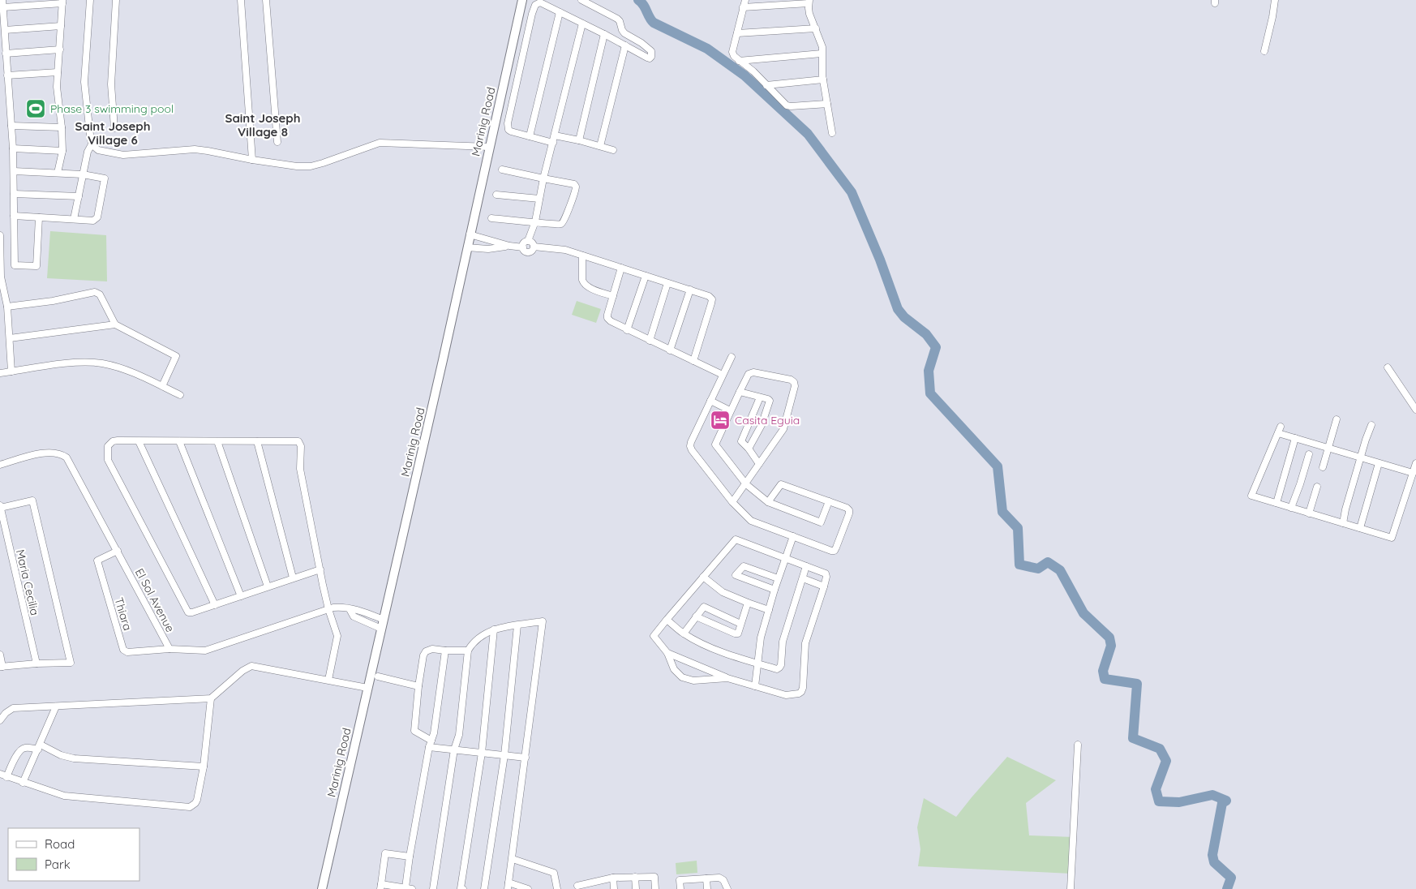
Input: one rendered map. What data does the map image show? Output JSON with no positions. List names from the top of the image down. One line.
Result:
{"streets":{"street":["Marinig Road","Maria Cecilia","El Sol Avenue","Thiara"]},"crossings":[["Marinig Road","El Sol Avenue"],["El Sol Avenue","Thiara"]],"districts":["Saint Joseph Village 8","Saint Joseph Village 6"],"places":{"sports":["Phase 3 swimming pool"],"hotel":["Casita Eguia"]},"legend":["Road","Park"]}
